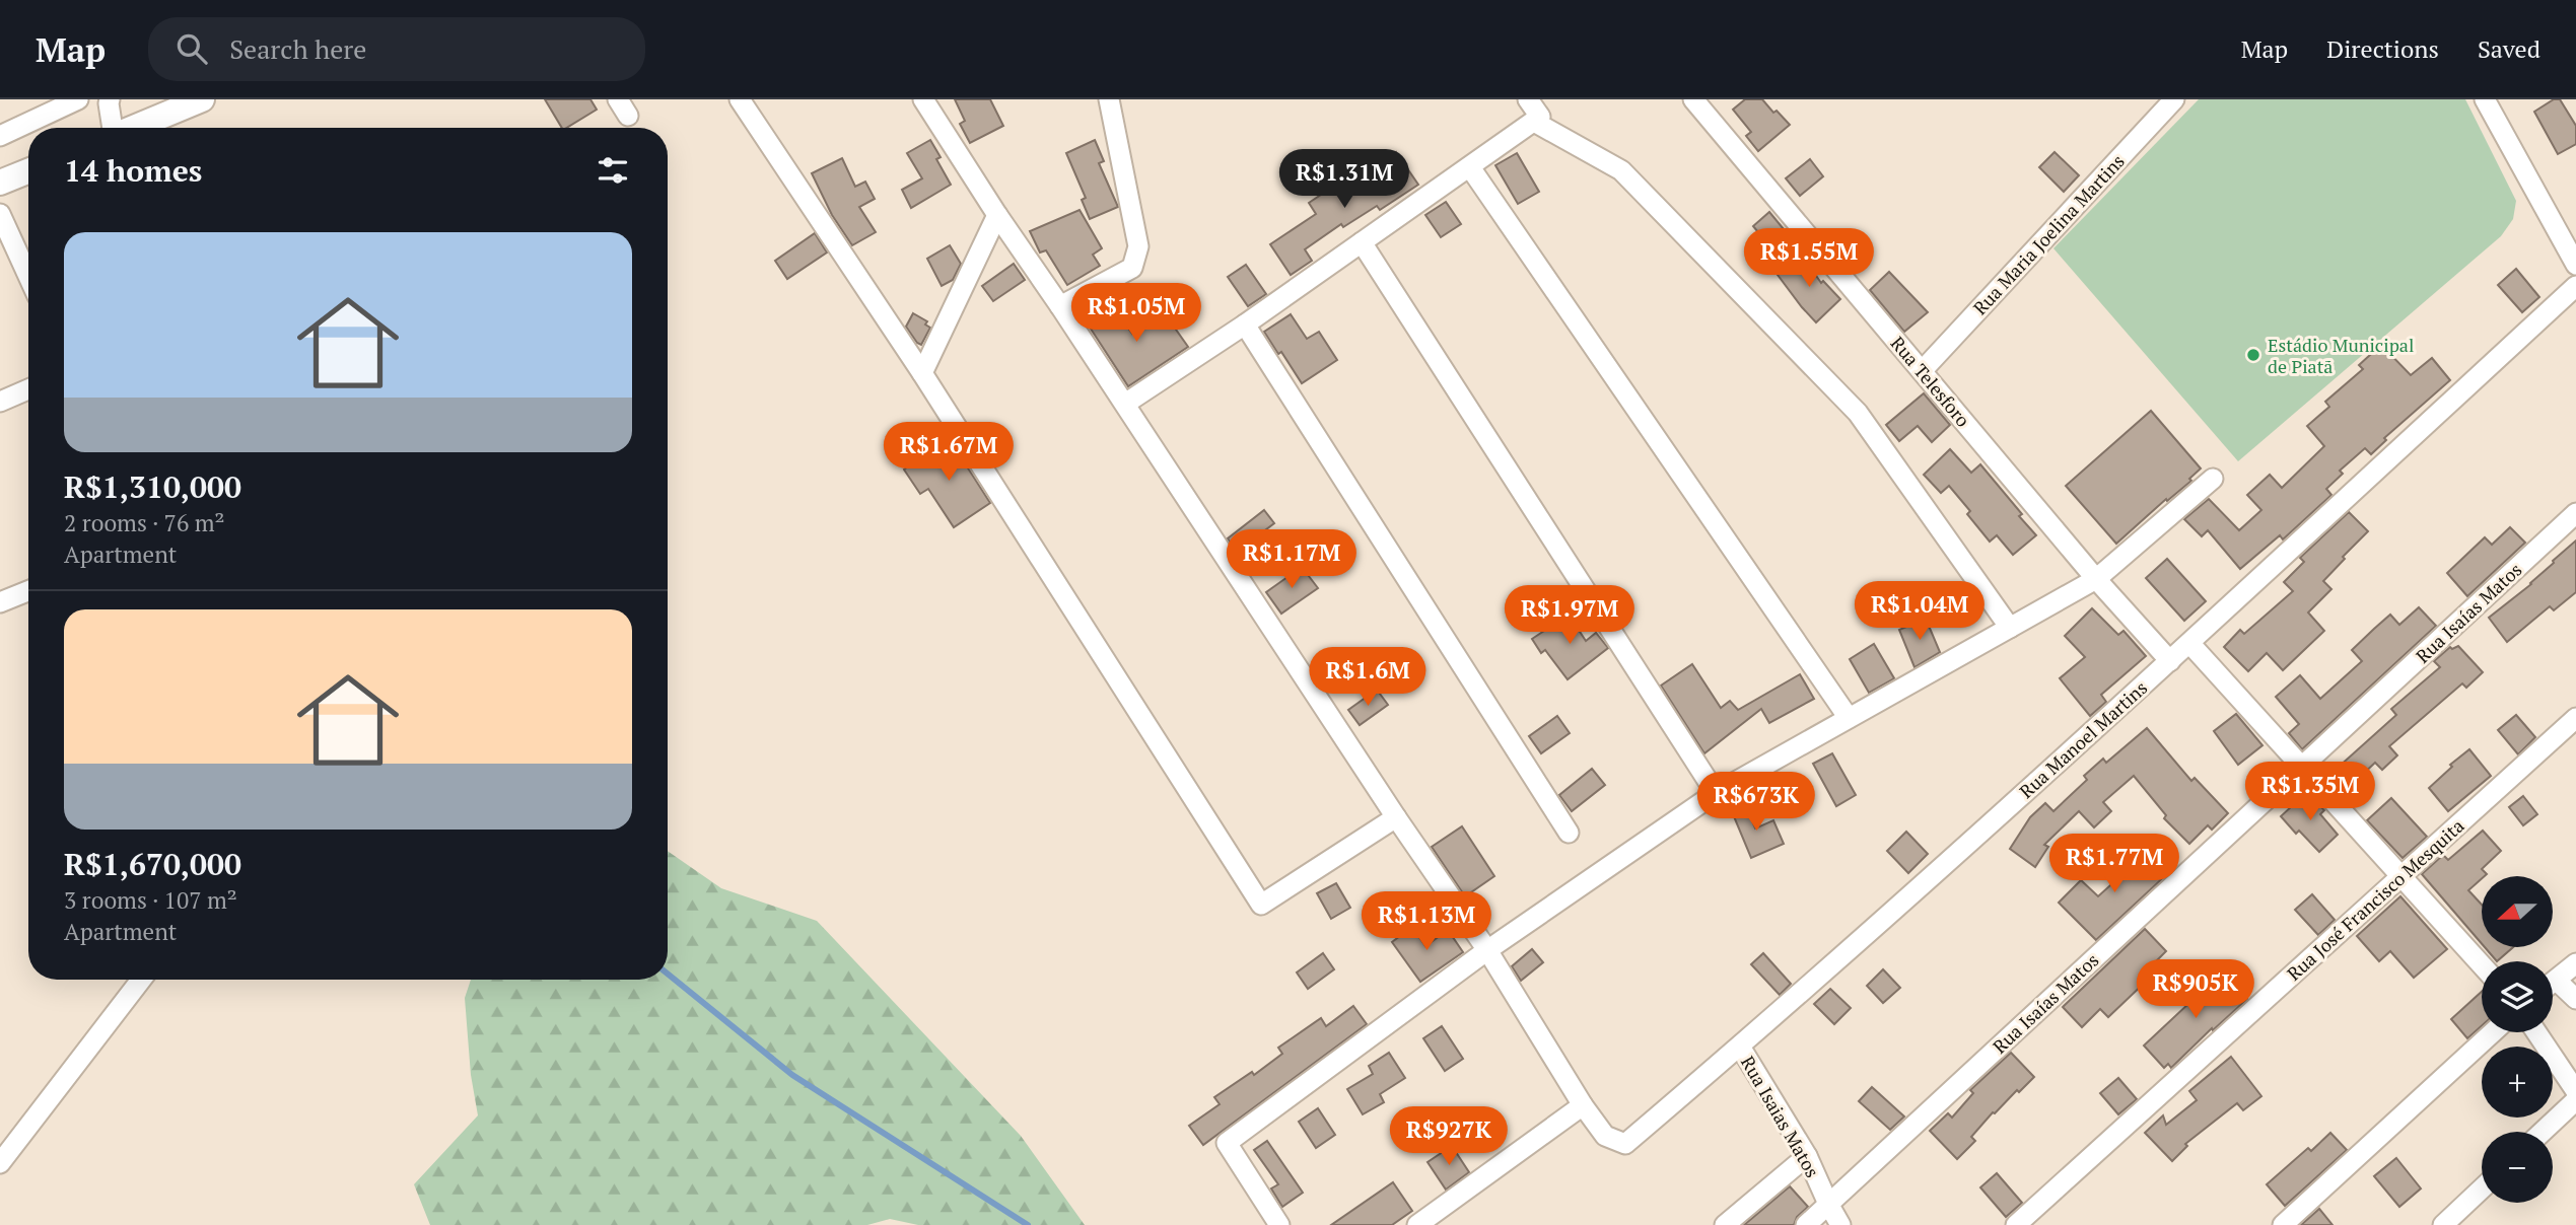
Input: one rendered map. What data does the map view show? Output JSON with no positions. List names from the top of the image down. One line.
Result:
{"streets":{"street":["Rua Maria Joelina Martins","Rua Telesforo","Rua Isaías Matos","Rua Manoel Martins","Rua José Francisco Mesquita","Rua Isaias Matos"]},"crossings":[["Rua Maria Joelina Martins","Rua Telesforo"],["Rua Telesforo","Rua Manoel Martins"],["Rua Isaías Matos","Rua Isaias Matos"],["Rua Manoel Martins","Rua Isaias Matos"]],"places":["Estádio Municipal de Piatã"],"north":"left","page":{"header":"Map","search":"Search here","nav":["Map","Directions","Saved"],"heading":"14 homes","price":["R$1.31M","R$1.55M","R$1.05M","R$1.67M","R$1.17M","R$1.04M","R$1.97M","R$1.6M","R$1.35M","R$673K","R$1.77M","R$1.13M","R$905K","R$927K"],"list":[{"name":"R$1,310,000","note":"2 rooms · 76 m² · Apartment"},{"name":"R$1,670,000","note":"3 rooms · 107 m² · Apartment"}],"map_buttons":["+","−"]}}
